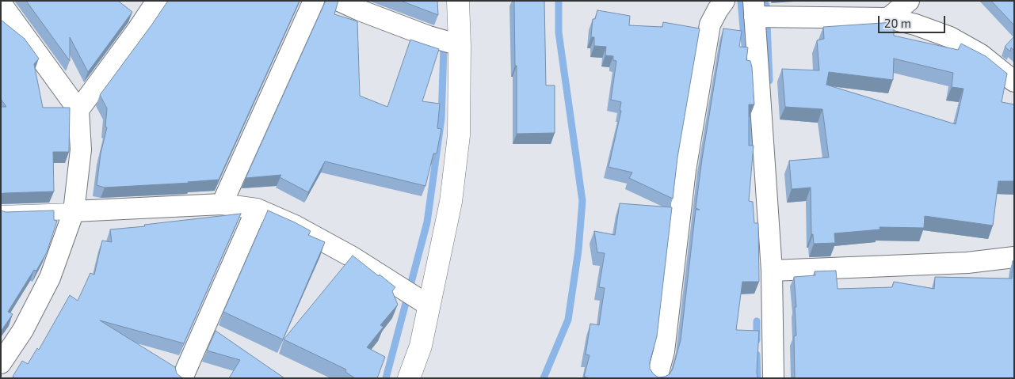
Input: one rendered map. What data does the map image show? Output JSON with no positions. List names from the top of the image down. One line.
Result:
{"scale_bar":"20 m"}
